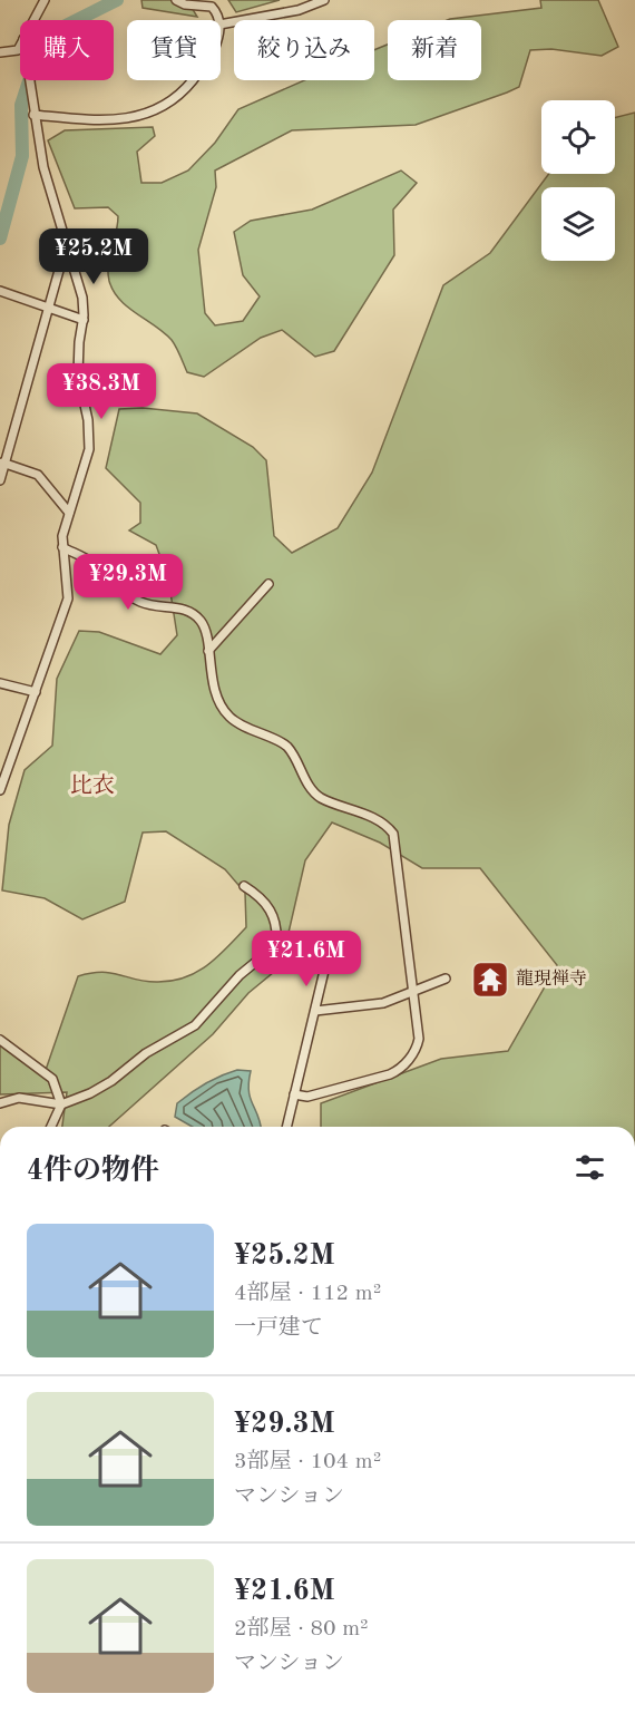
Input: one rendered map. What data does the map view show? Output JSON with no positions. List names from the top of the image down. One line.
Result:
{"districts":["比衣"],"places":{"temple":["龍現禅寺"]},"page":{"chip":["購入","賃貸","絞り込み","新着"],"price":["¥25.2M","¥38.3M","¥29.3M","¥21.6M"],"heading":"4件の物件","list":[{"name":"¥25.2M","note":"4部屋 · 112 m² · 一戸建て"},{"name":"¥29.3M","note":"3部屋 · 104 m² · マンション"},{"name":"¥21.6M","note":"2部屋 · 80 m² · マンション"}]}}
